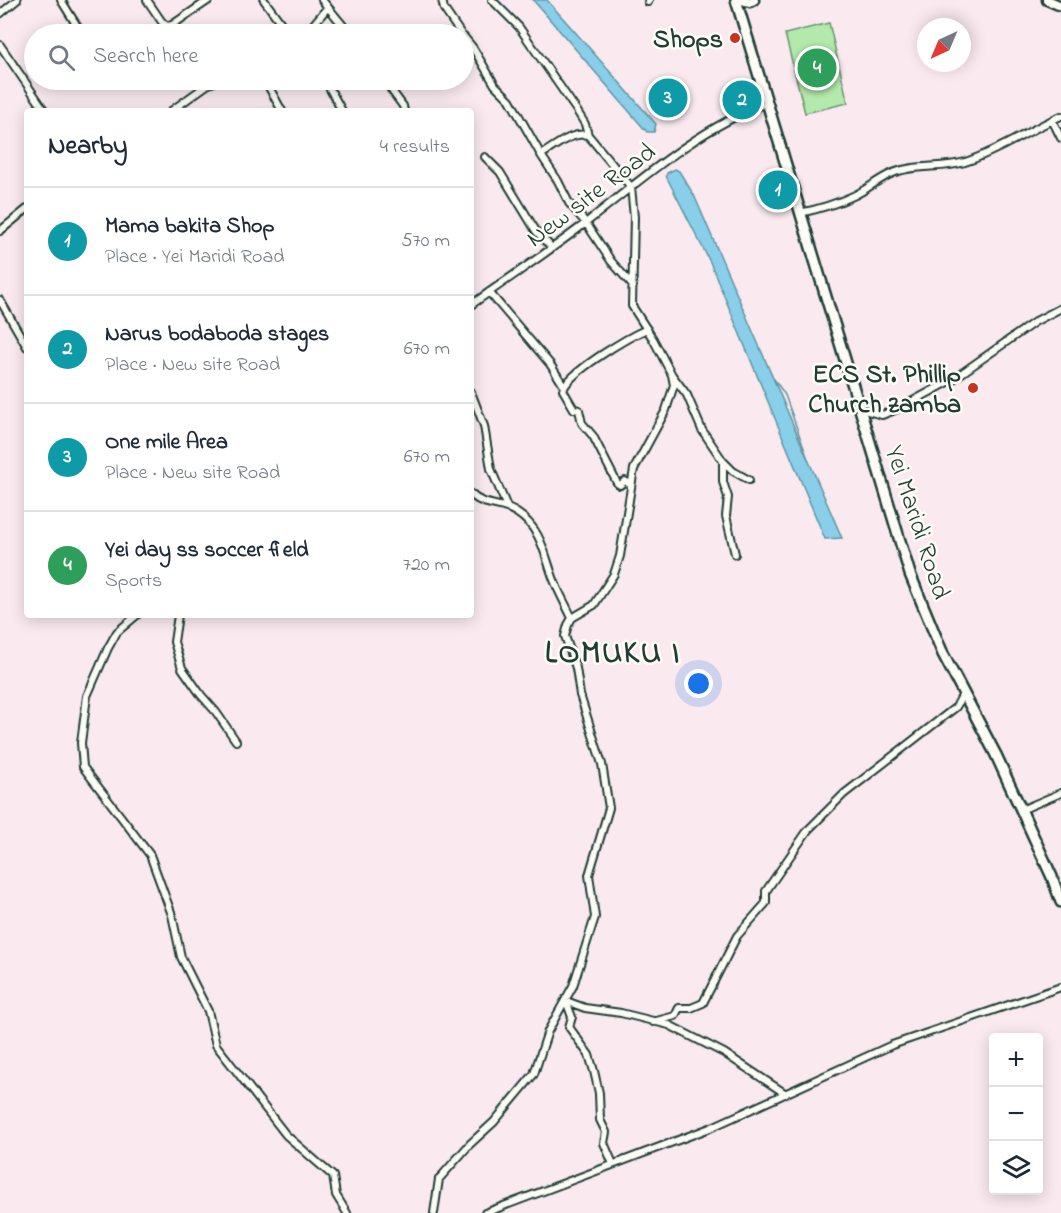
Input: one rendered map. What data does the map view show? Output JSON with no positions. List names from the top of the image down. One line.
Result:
{"streets":{"main road":["Yei Maridi Road"],"street":["New site Road"]},"crossings":[["New site Road","Yei Maridi Road"]],"districts":["LOMUKU I"],"places":["Shops","ECS St. Phillip Church zamba"],"north":"bottom left","page":{"search":"Search here","pins":["4","3","2","1"],"heading":["Nearby","4 results"],"list":[{"mark":"1","name":"Mama bakita Shop","note":"Place · Yei Maridi Road","value":"570 m"},{"mark":"2","name":"Narus bodaboda stages","note":"Place · New site Road","value":"670 m"},{"mark":"3","name":"One mile Area","note":"Place · New site Road","value":"670 m"},{"mark":"4","name":"Yei day ss soccer field","note":"Sports","value":"720 m"}],"map_buttons":["+","−"]}}
